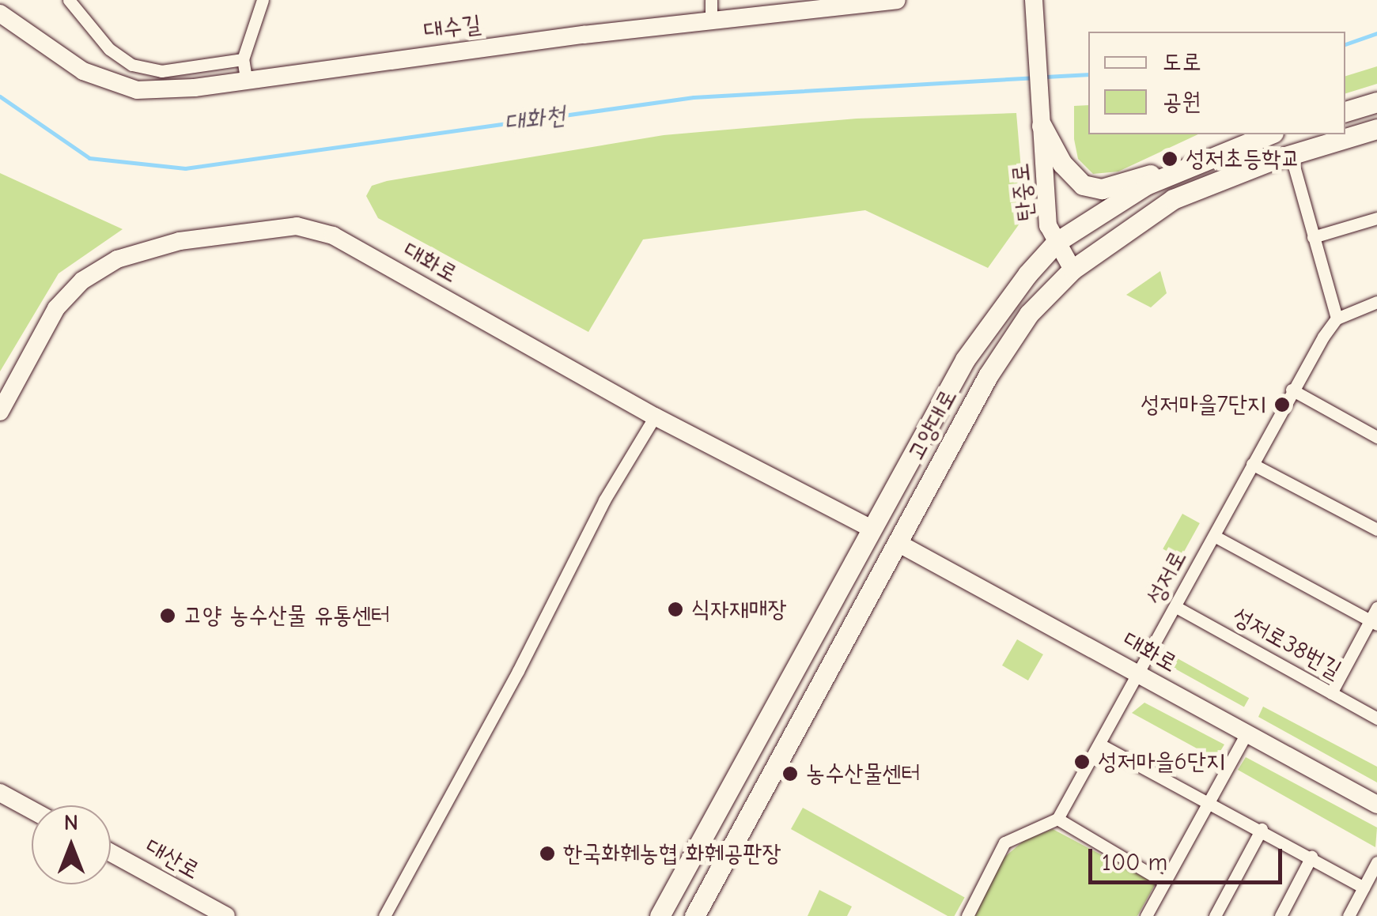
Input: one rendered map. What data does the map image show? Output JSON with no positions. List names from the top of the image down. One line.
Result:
{"streets":{"main road":["고양대로"],"street":["대수길","탄중로","대화로","성저로","성저로38번길","대산로"]},"crossings":[["탄중로","고양대로"],["대화로","고양대로"],["대화로","성저로"],["성저로","성저로38번길"]],"water":["대화천"],"places":["성저초등학교","성저마을7단지","식자재매장","고양 농수산물 유통센터","성저마을6단지","농수산물센터","한국화훼농협 화훼공판장"],"legend":["도로","공원"],"scale_bar":"100 m","north":"top"}
